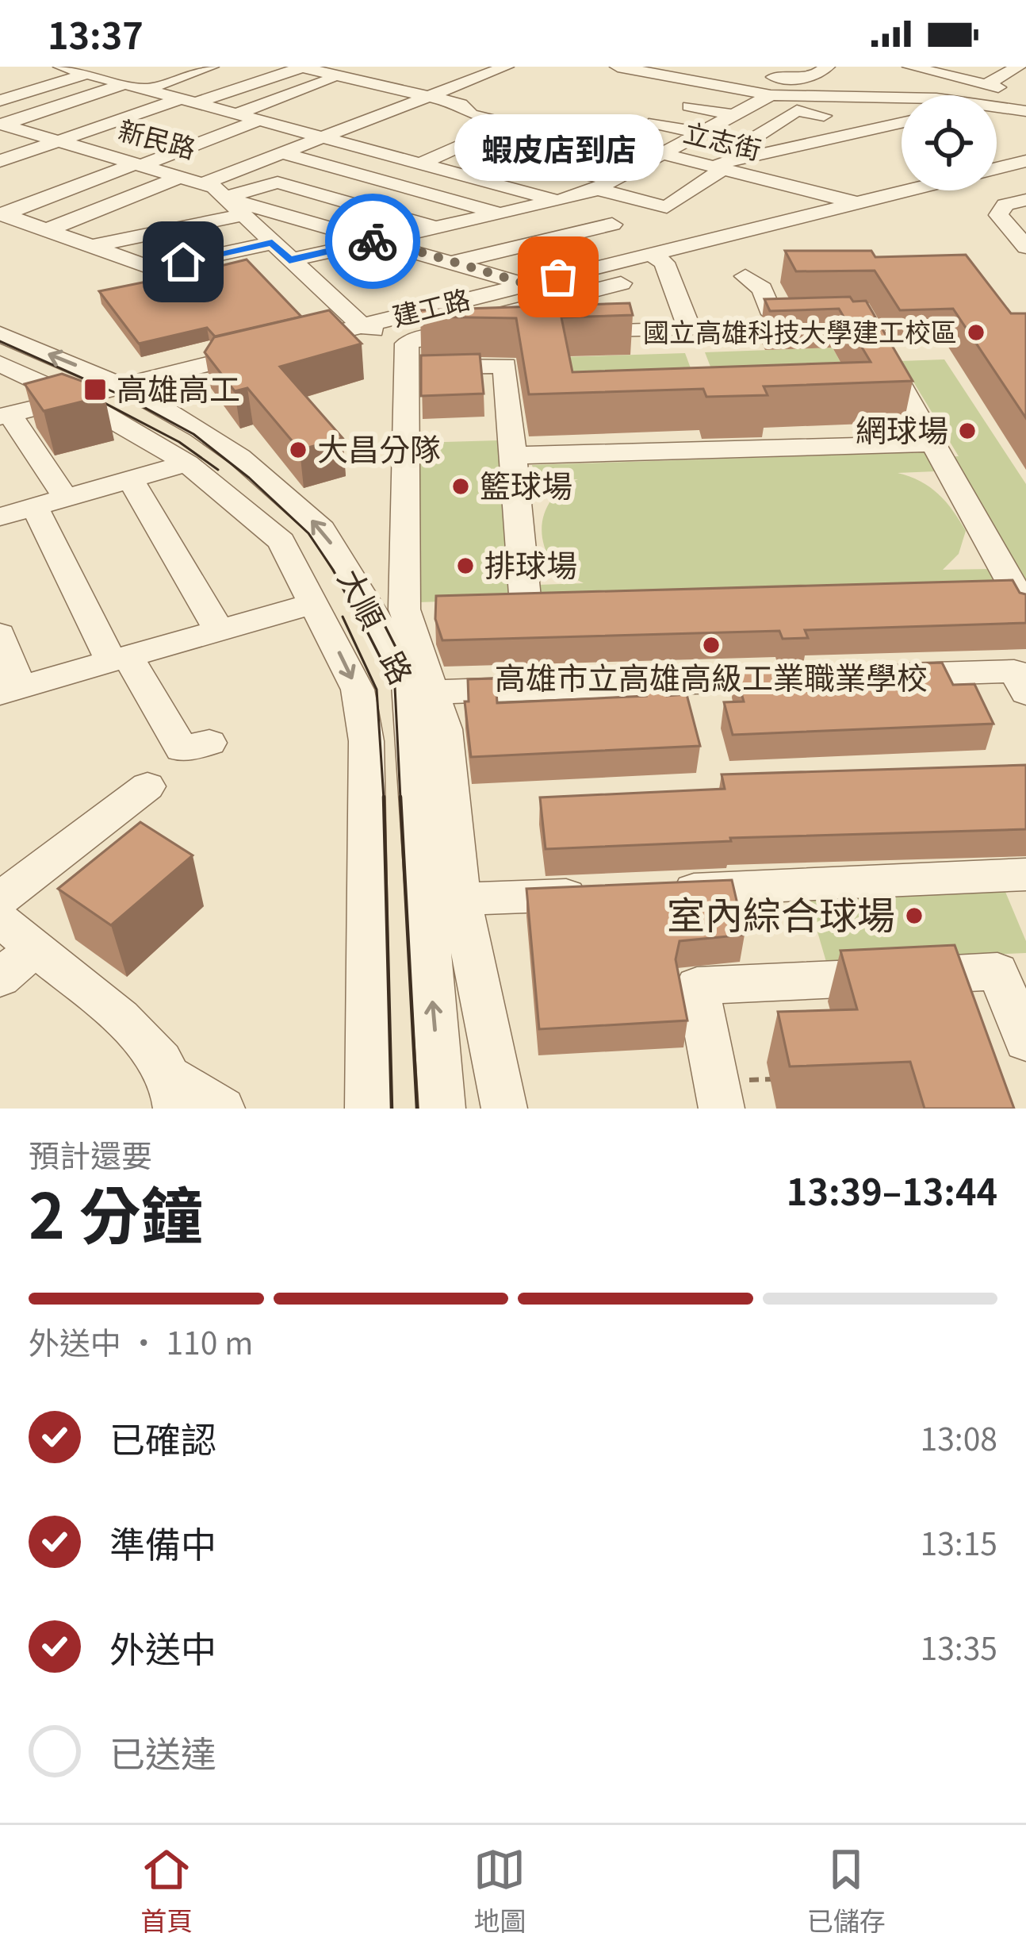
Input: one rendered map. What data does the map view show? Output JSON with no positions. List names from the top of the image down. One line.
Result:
{"streets":{"street":["新民路","立志街","建工路","大順二路"]},"crossings":[["新民路","建工路"],["立志街","建工路"],["建工路","大順二路"]],"places":{"other":["蝦皮店到店","國立高雄科技大學建工校區","網球場","大昌分隊","籃球場","排球場","高雄市立高雄高級工業職業學校","室內綜合球場"],"transit":["高雄高工"]},"page":{"status":"13:37","bubble":"蝦皮店到店","heading":["2 分鐘","預計還要","13:39–13:44"],"bar":"外送中 · 110 m","list":[["已確認","13:08"],["準備中","13:15"],["外送中","13:35"],"已送達"],"tabs":["首頁","地圖","已儲存"]}}
